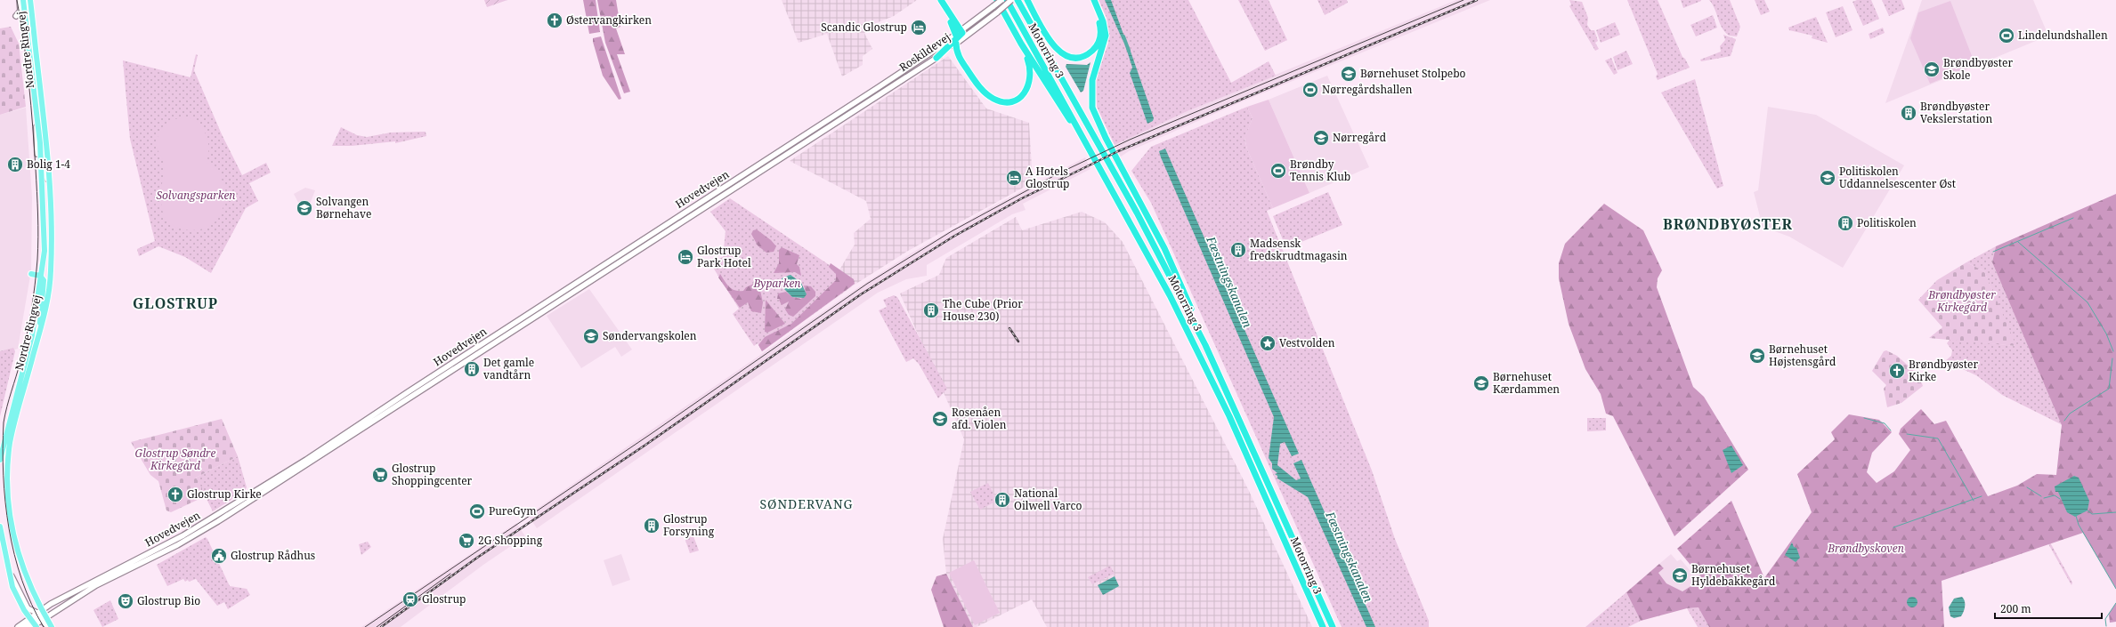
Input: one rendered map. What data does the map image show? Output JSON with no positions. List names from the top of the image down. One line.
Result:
{"streets":{"highway":["Motorring 3"],"main road":["Nordre Ringvej","Roskildevej","Hovedvejen"]},"crossings":[["Nordre Ringvej","Hovedvejen"],["Roskildevej","Hovedvejen"]],"districts":["BRØNDBYØSTER","GLOSTRUP","SØNDERVANG"],"water":["Fæstningskanalen"],"parks":["Solvangsparken","Byparken","Brøndbyøster Kirkegård","Glostrup Søndre Kirkegård","Brøndbyskoven"],"places":{"church":["Østervangkirken","Brøndbyøster Kirke","Glostrup Kirke"],"hotel":["Scandic Glostrup","A Hotels Glostrup","Glostrup Park Hotel"],"sports":["Lindelundshallen","Nørregårdshallen","Brøndby Tennis Klub","PureGym"],"school or university":["Brøndbyøster Skole","Børnehuset Stolpebo","Nørregård","Politiskolen Uddannelsescenter Øst","Solvangen Børnehave","Søndervangskolen","Børnehuset Højstensgård","Børnehuset Kærdammen","Rosenåen afd. Violen","Børnehuset Hyldebakkegård"],"building":["Brøndbyøster Vekslerstation","Bolig 1-4","Politiskolen","Madsensk fredskrudtmagasin","The Cube (Prior House 230)","Det gamle vandtårn","National Oilwell Varco","Glostrup Forsyning"],"place":["Vestvolden"],"supermarket":["Glostrup Shoppingcenter","2G Shopping"],"public building":["Glostrup Rådhus"],"station":["Glostrup"],"theatre":["Glostrup Bio"]},"scale_bar":"200 m"}
